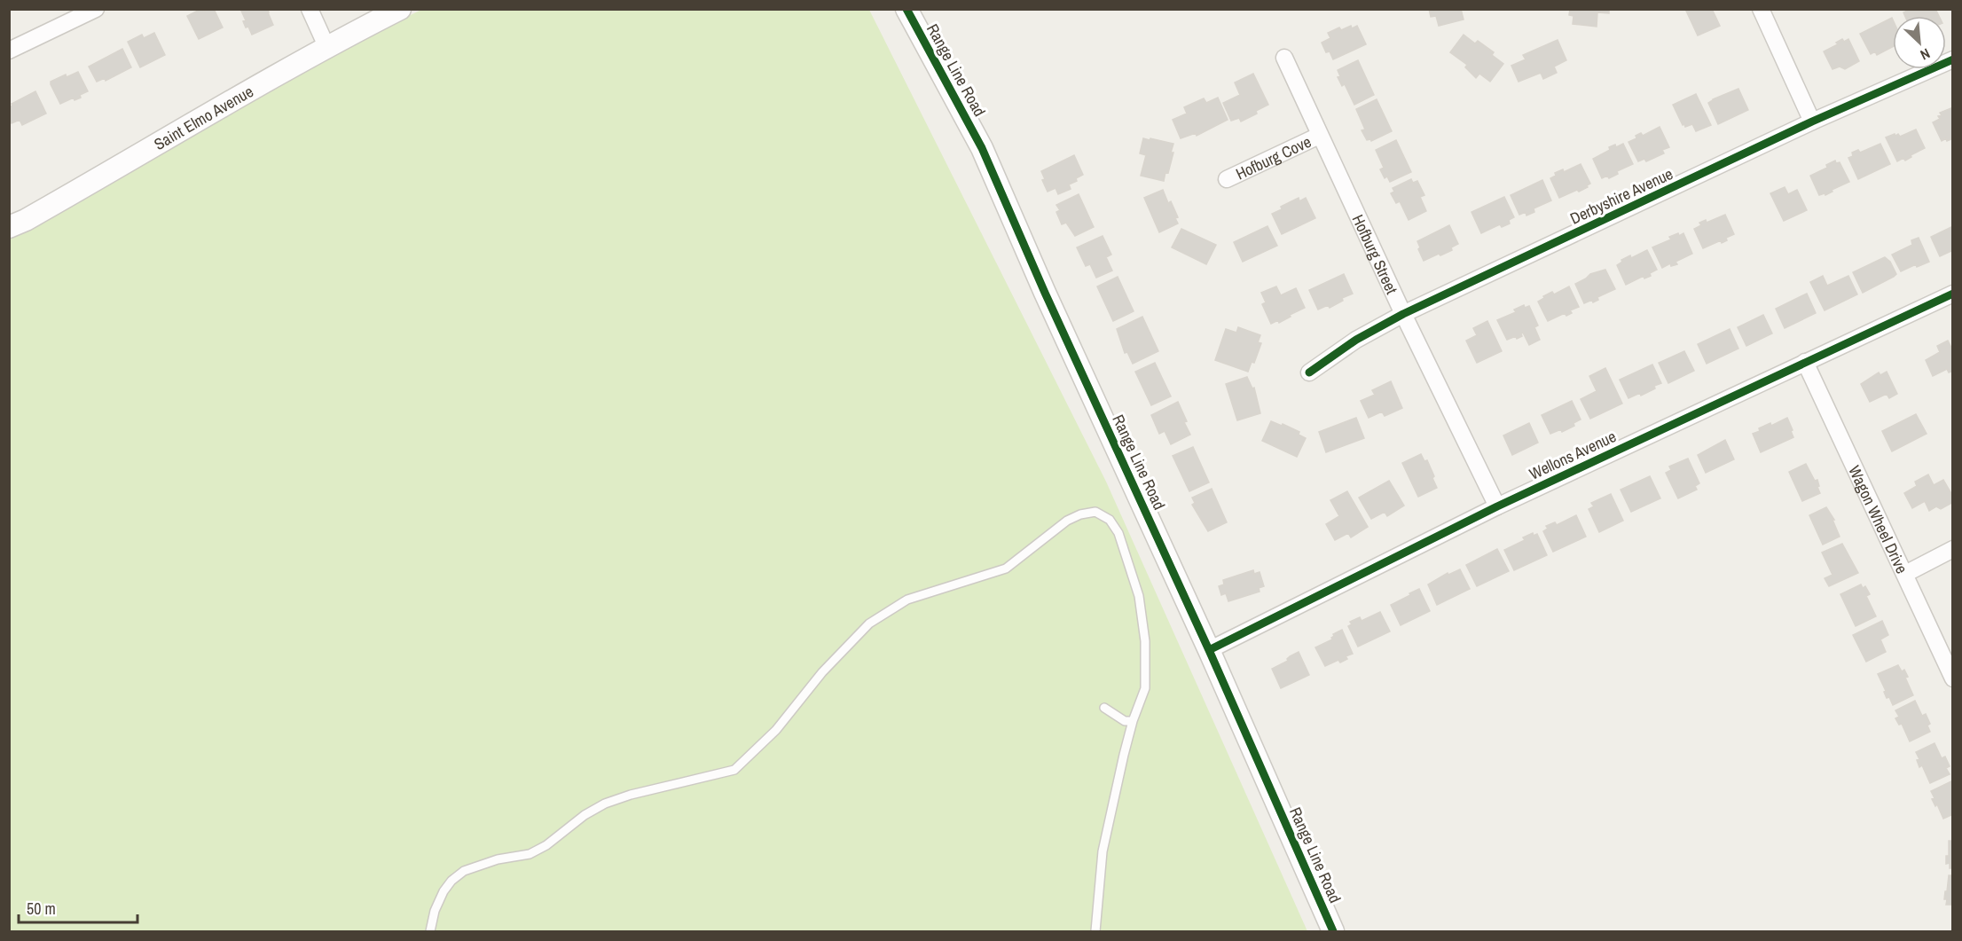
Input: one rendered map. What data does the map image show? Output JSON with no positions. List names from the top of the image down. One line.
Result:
{"streets":{"street":["Range Line Road","Saint Elmo Avenue","Hofburg Cove","Derbyshire Avenue","Hofburg Street","Wellons Avenue","Wagon Wheel Drive"]},"crossings":[["Range Line Road","Wellons Avenue"],["Hofburg Cove","Hofburg Street"],["Derbyshire Avenue","Hofburg Street"],["Hofburg Street","Wellons Avenue"],["Wellons Avenue","Wagon Wheel Drive"]],"scale_bar":"50 m","north":"bottom right"}
